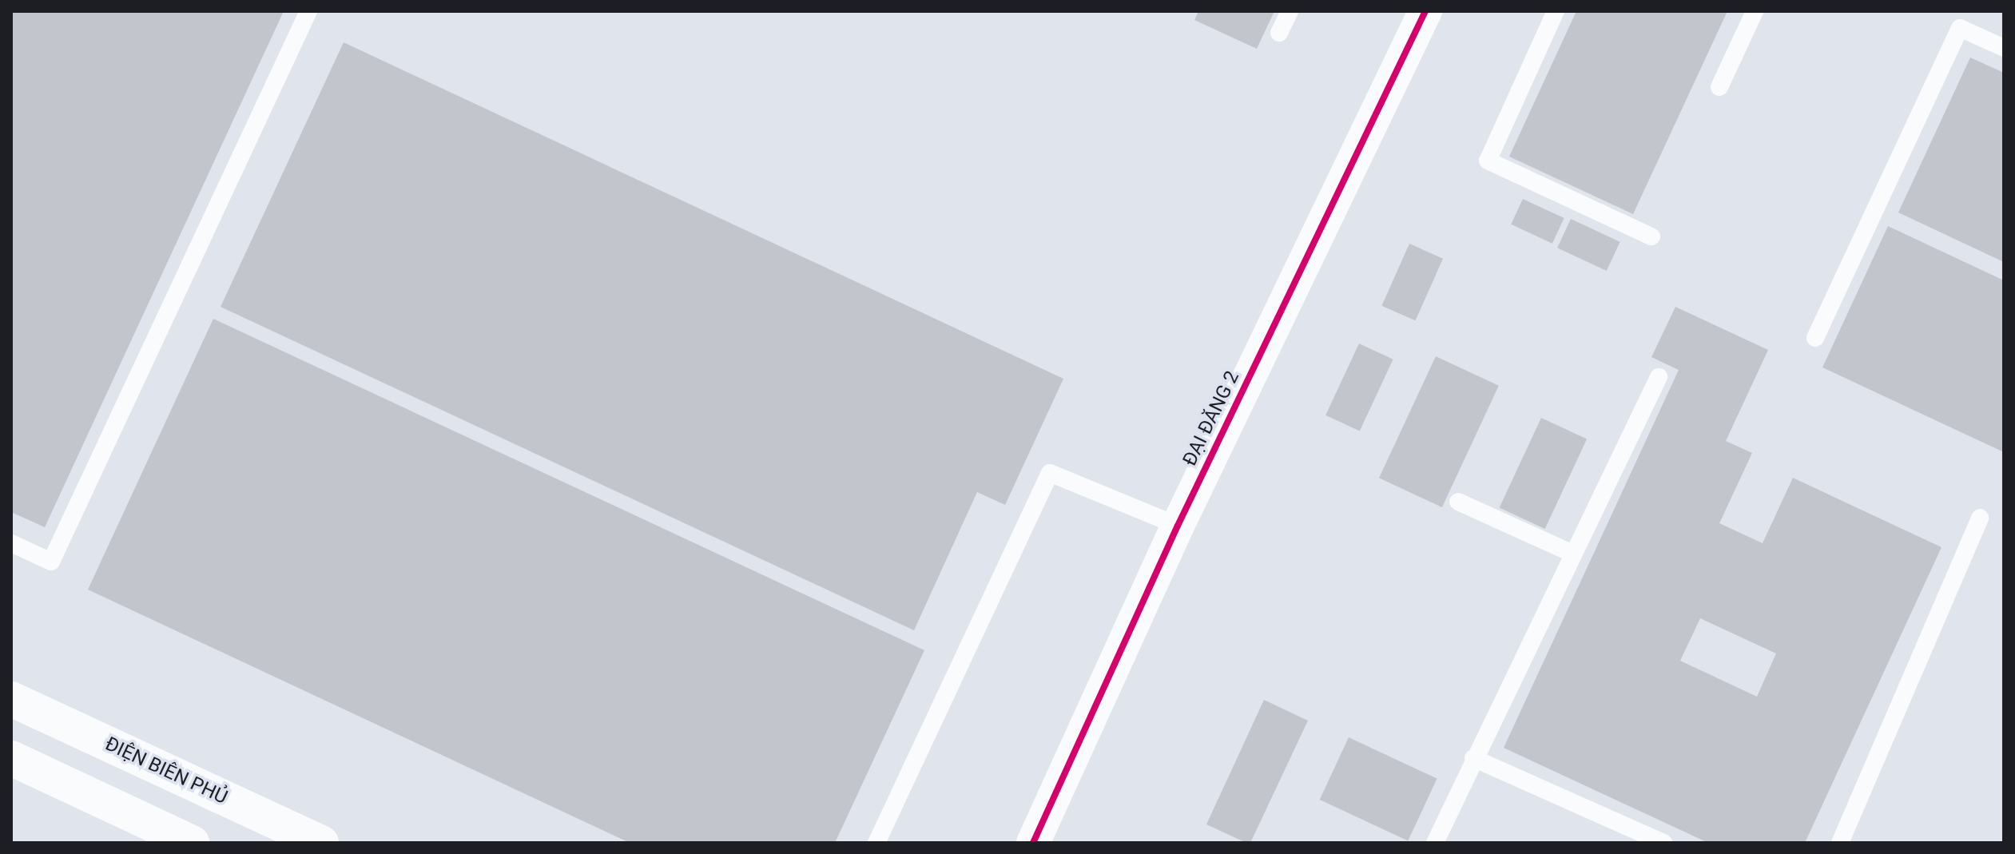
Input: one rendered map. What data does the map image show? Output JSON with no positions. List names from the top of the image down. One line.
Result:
{"streets":{"main road":["ĐIỆN BIÊN PHỦ"],"street":["ĐẠI ĐĂNG 2"]}}
